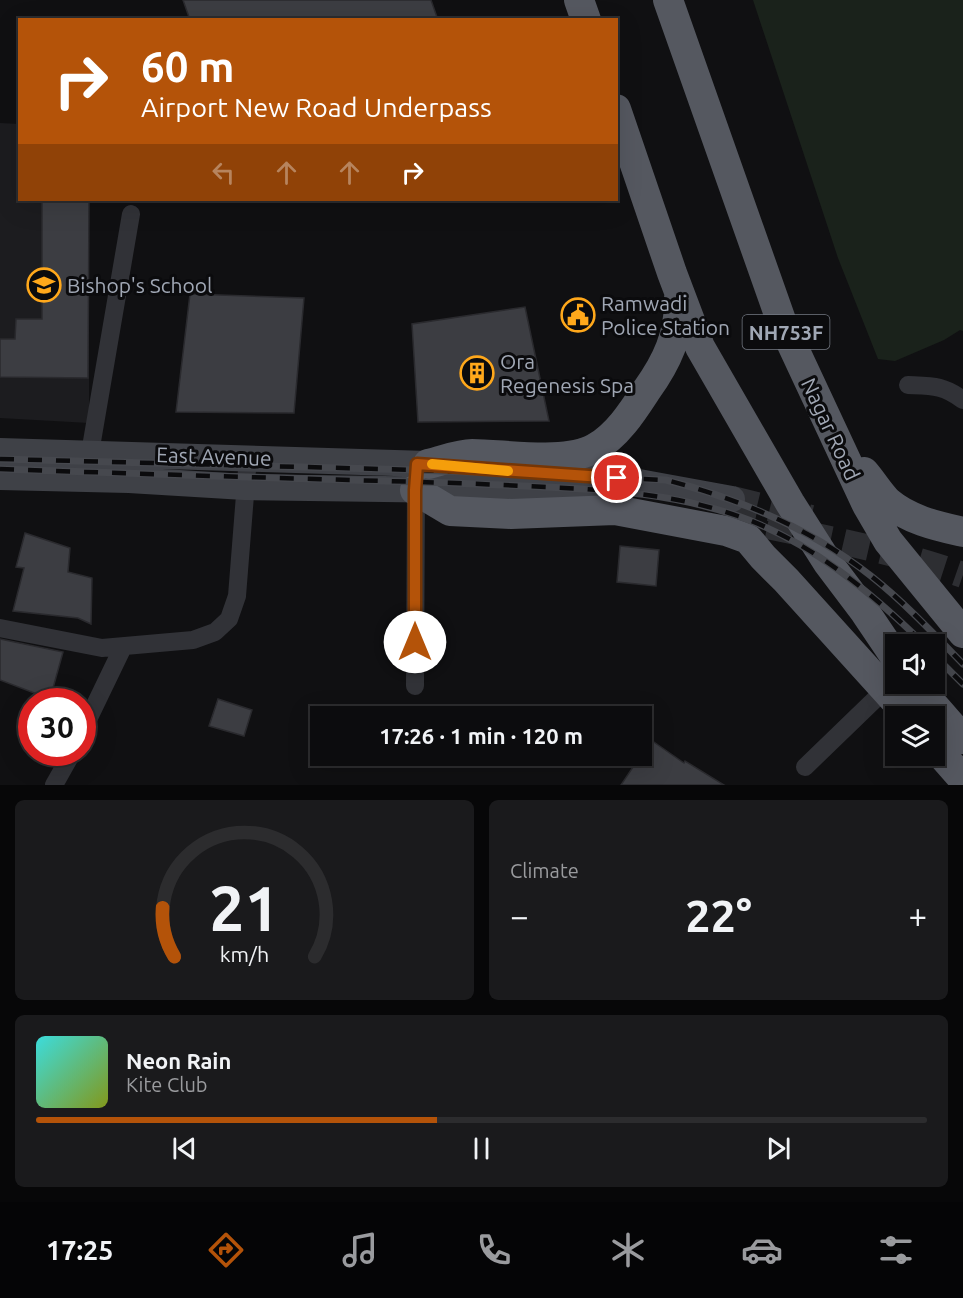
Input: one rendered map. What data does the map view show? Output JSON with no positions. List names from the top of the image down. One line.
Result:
{"streets":{"highway":["NH753F","Nagar Road"],"main road":["East Avenue"]},"places":{"school or university":["Bishop's School"],"public building":["Ramwadi Police Station"],"building":["Ora Regenesis Spa"]},"page":{"turn":["60 m","Airport New Road Underpass"],"limit":"30","trip":"17:26 · 1 min · 120 m","tile":"Climate","heat":["−","22°","+"],"song":["Neon Rain","Kite Club"],"tabs":"17:25","gauge":["21","km/h"]}}
